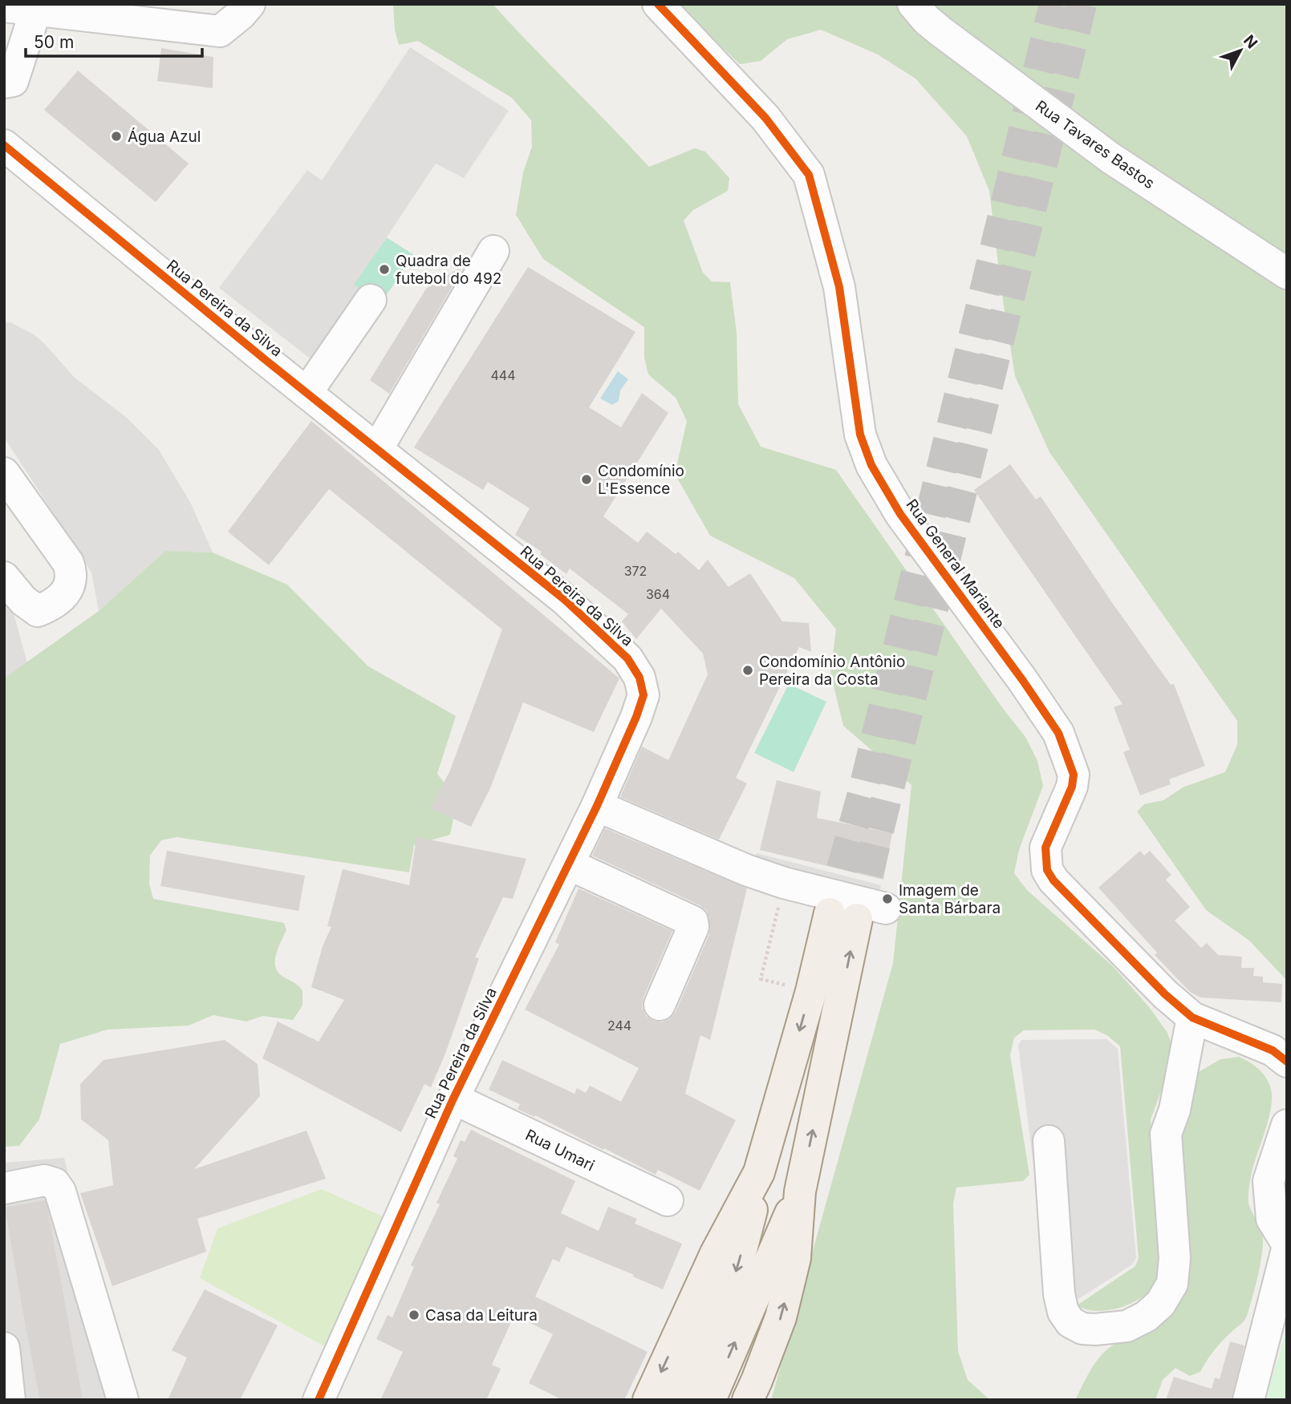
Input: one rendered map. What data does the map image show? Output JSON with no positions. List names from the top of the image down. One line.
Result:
{"streets":{"street":["Rua Tavares Bastos","Rua Pereira da Silva","Rua General Mariante","Rua Umari"]},"crossings":[["Rua Pereira da Silva","Rua Umari"]],"places":["Água Azul","Quadra de futebol do 492","Condomínio L'Essence","Condomínio Antônio Pereira da Costa","Imagem de Santa Bárbara","Casa da Leitura"],"house_numbers":["444","372","364","244"],"scale_bar":"50 m","north":"top right"}
